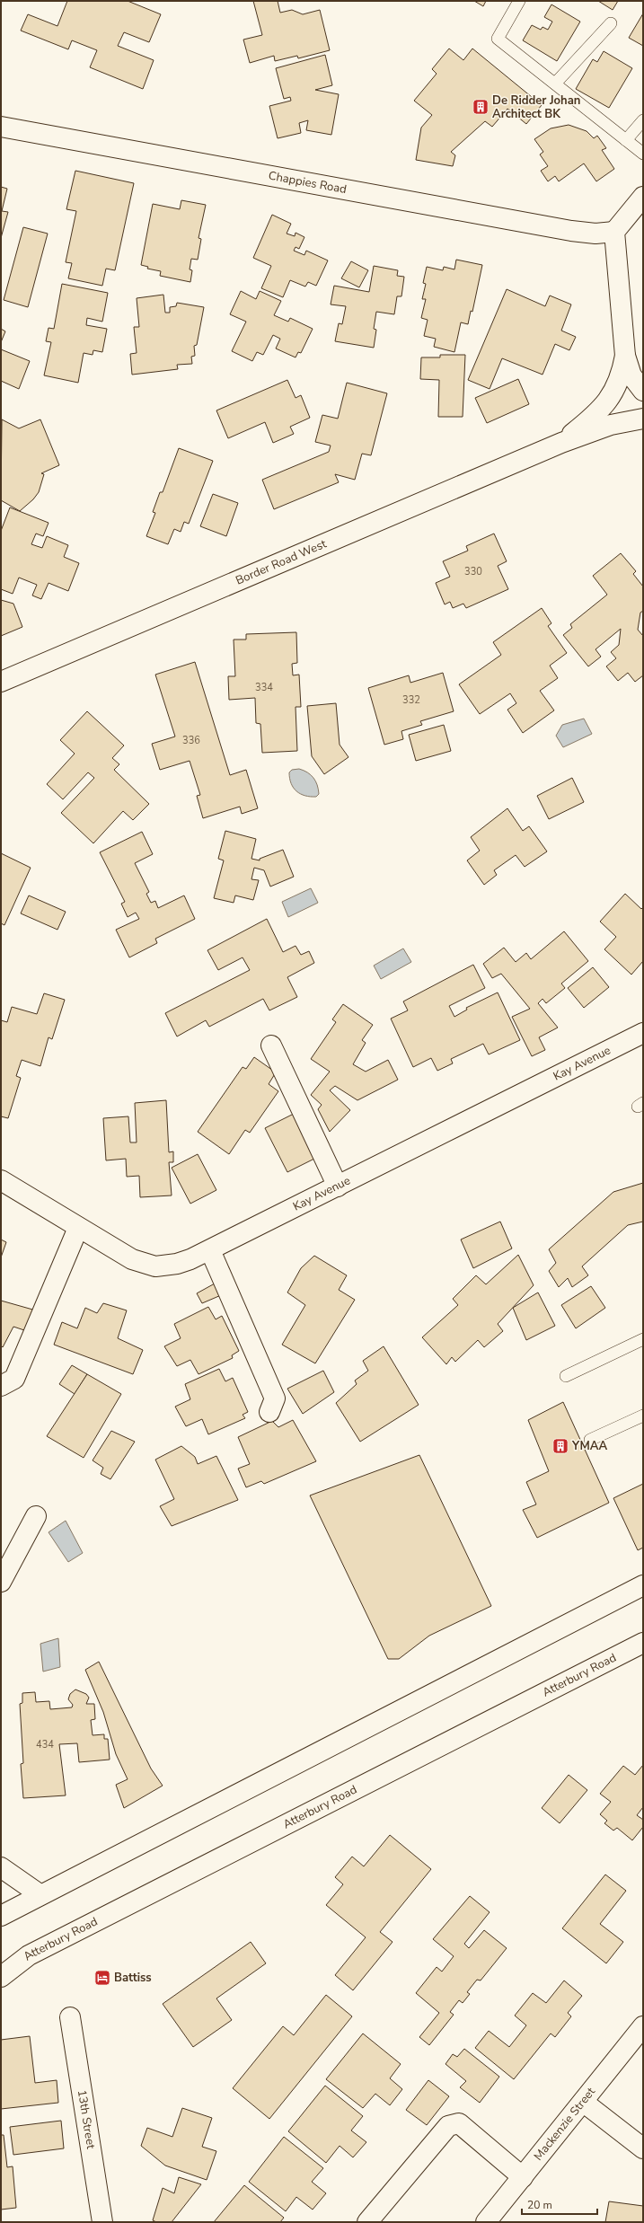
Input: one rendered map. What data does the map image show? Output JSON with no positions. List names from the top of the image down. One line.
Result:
{"streets":{"street":["Chappies Road","Border Road West","Kay Avenue","Atterbury Road","13th Street","Mackenzie Street"]},"places":{"building":["De Ridder Johan Architect BK","YMAA"],"hotel":["Battiss"]},"house_numbers":["330","334","332","336","434"],"scale_bar":"20 m"}
